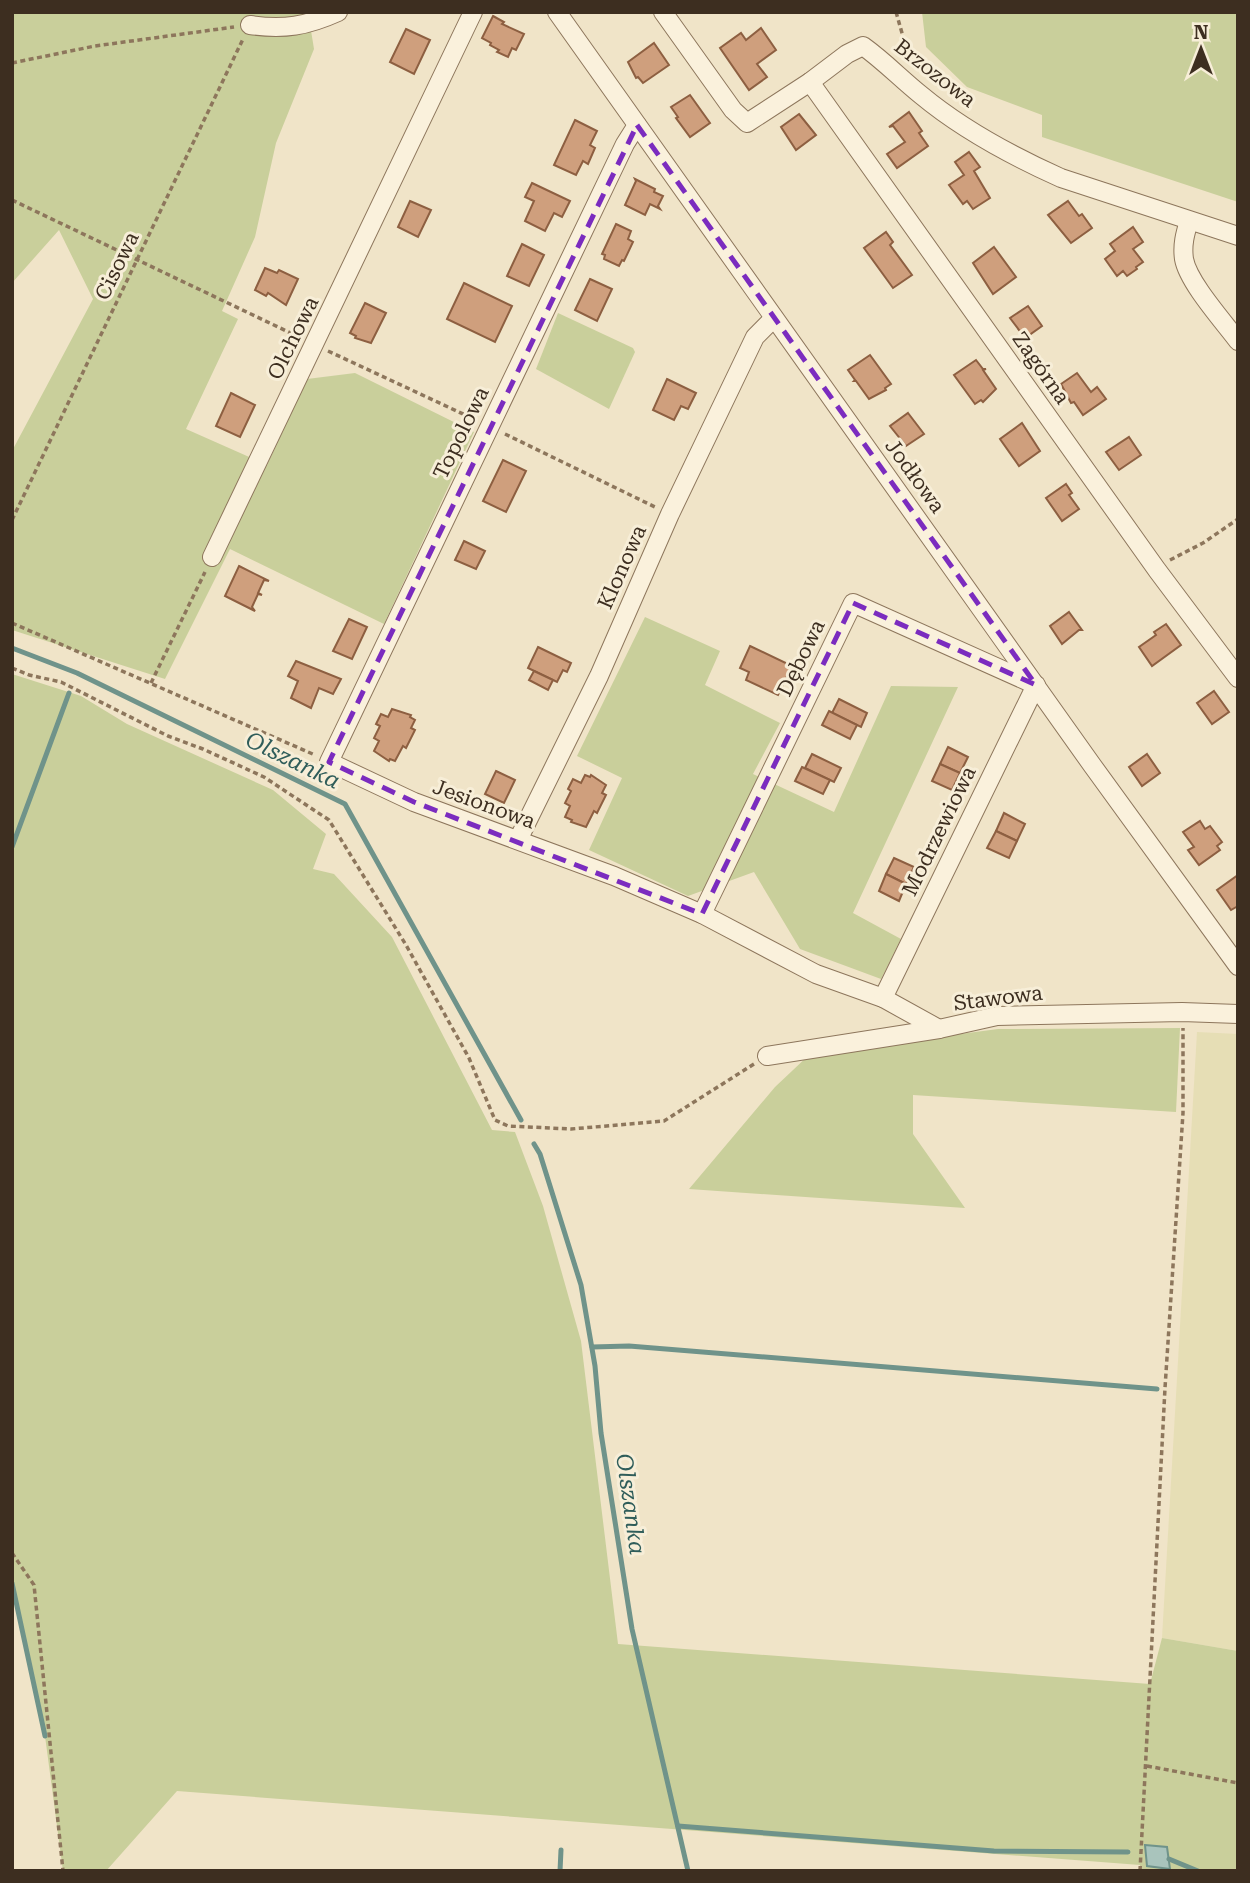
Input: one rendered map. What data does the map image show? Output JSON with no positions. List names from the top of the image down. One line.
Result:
{"streets":{"street":["Brzozowa","Olchowa","Zagórna","Topolowa","Jodłowa","Klonowa","Dębowa","Jesionowa","Modrzewiowa","Stawowa"],"path":["Cisowa"]},"crossings":[["Brzozowa","Zagórna"],["Topolowa","Jodłowa"],["Topolowa","Jesionowa"],["Jodłowa","Klonowa"],["Jodłowa","Dębowa"],["Jodłowa","Modrzewiowa"],["Klonowa","Jesionowa"],["Dębowa","Jesionowa"],["Dębowa","Modrzewiowa"],["Jesionowa","Modrzewiowa"],["Jesionowa","Stawowa"]],"water":["Olszanka"],"north":"top"}
